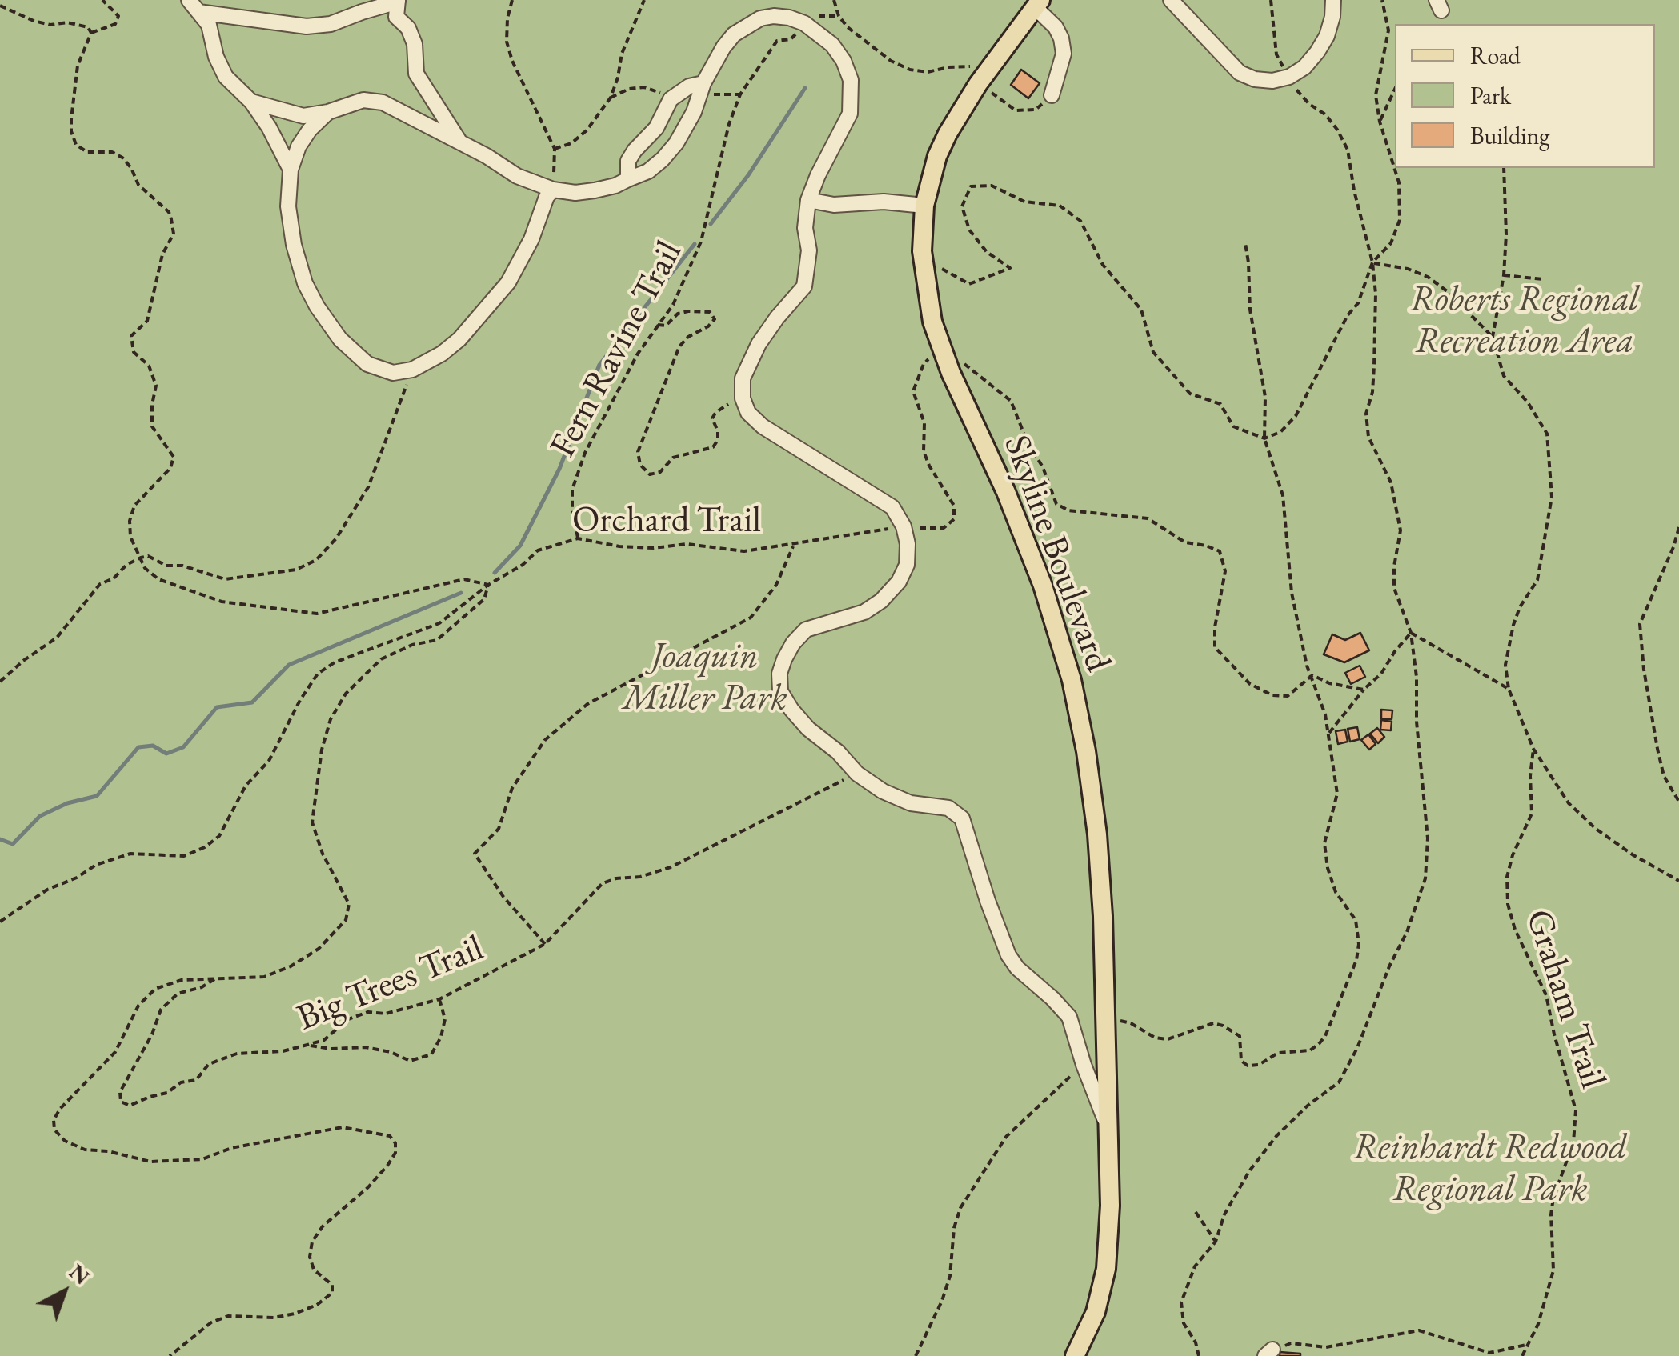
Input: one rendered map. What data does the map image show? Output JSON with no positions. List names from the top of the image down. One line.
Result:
{"streets":{"main road":["Skyline Boulevard"],"path":["Fern Ravine Trail","Orchard Trail","Big Trees Trail","Graham Trail"]},"crossings":[["Fern Ravine Trail","Orchard Trail"],["Orchard Trail","Skyline Boulevard"]],"parks":["Roberts Regional Recreation Area","Joaquin Miller Park","Reinhardt Redwood Regional Park"],"legend":["Road","Park","Building"],"north":"top right"}
